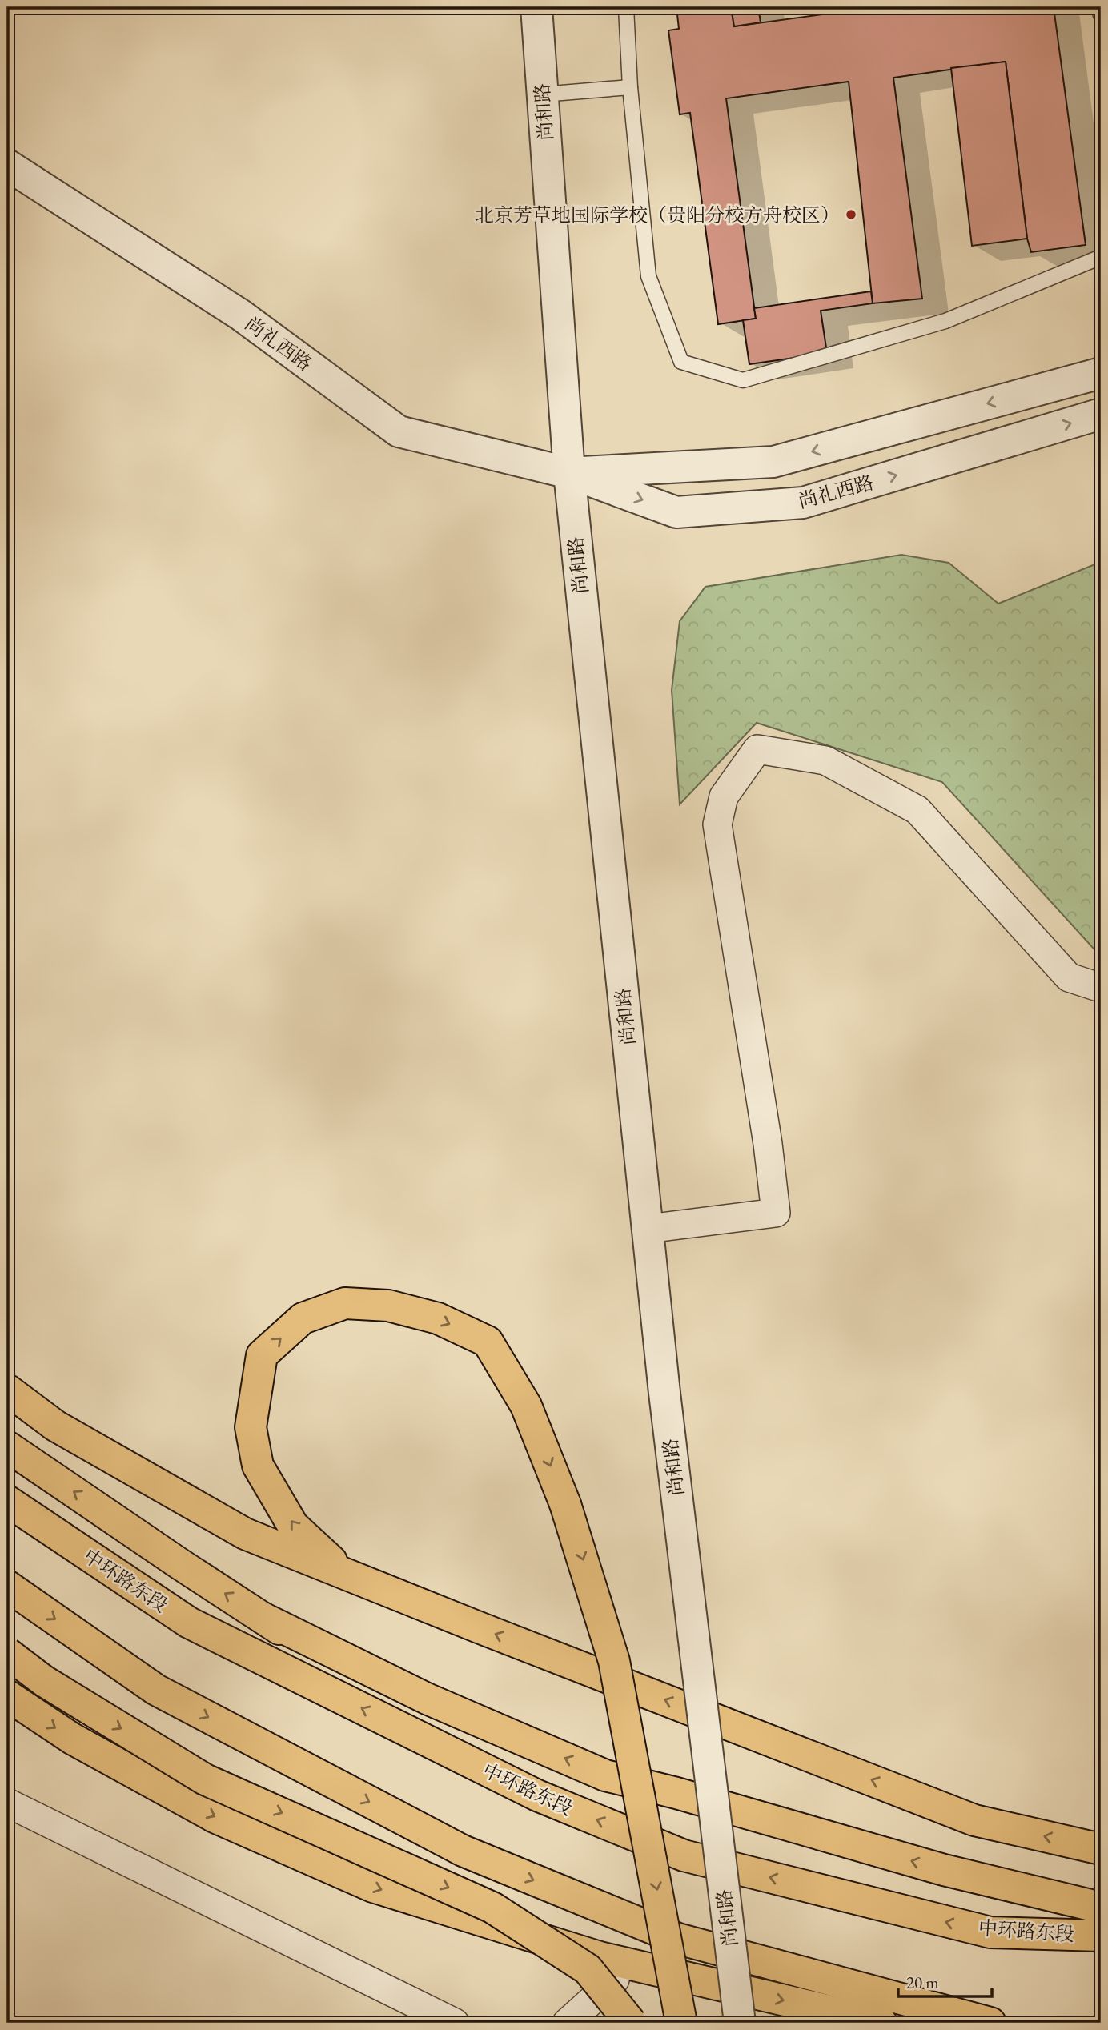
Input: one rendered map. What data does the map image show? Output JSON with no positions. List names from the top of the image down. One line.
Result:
{"streets":{"highway":["中环路东段"],"street":["尚和路","尚礼西路"]},"crossings":[["尚和路","尚礼西路"]],"places":["北京芳草地国际学校（贵阳分校方舟校区）"],"scale_bar":"20 m"}
